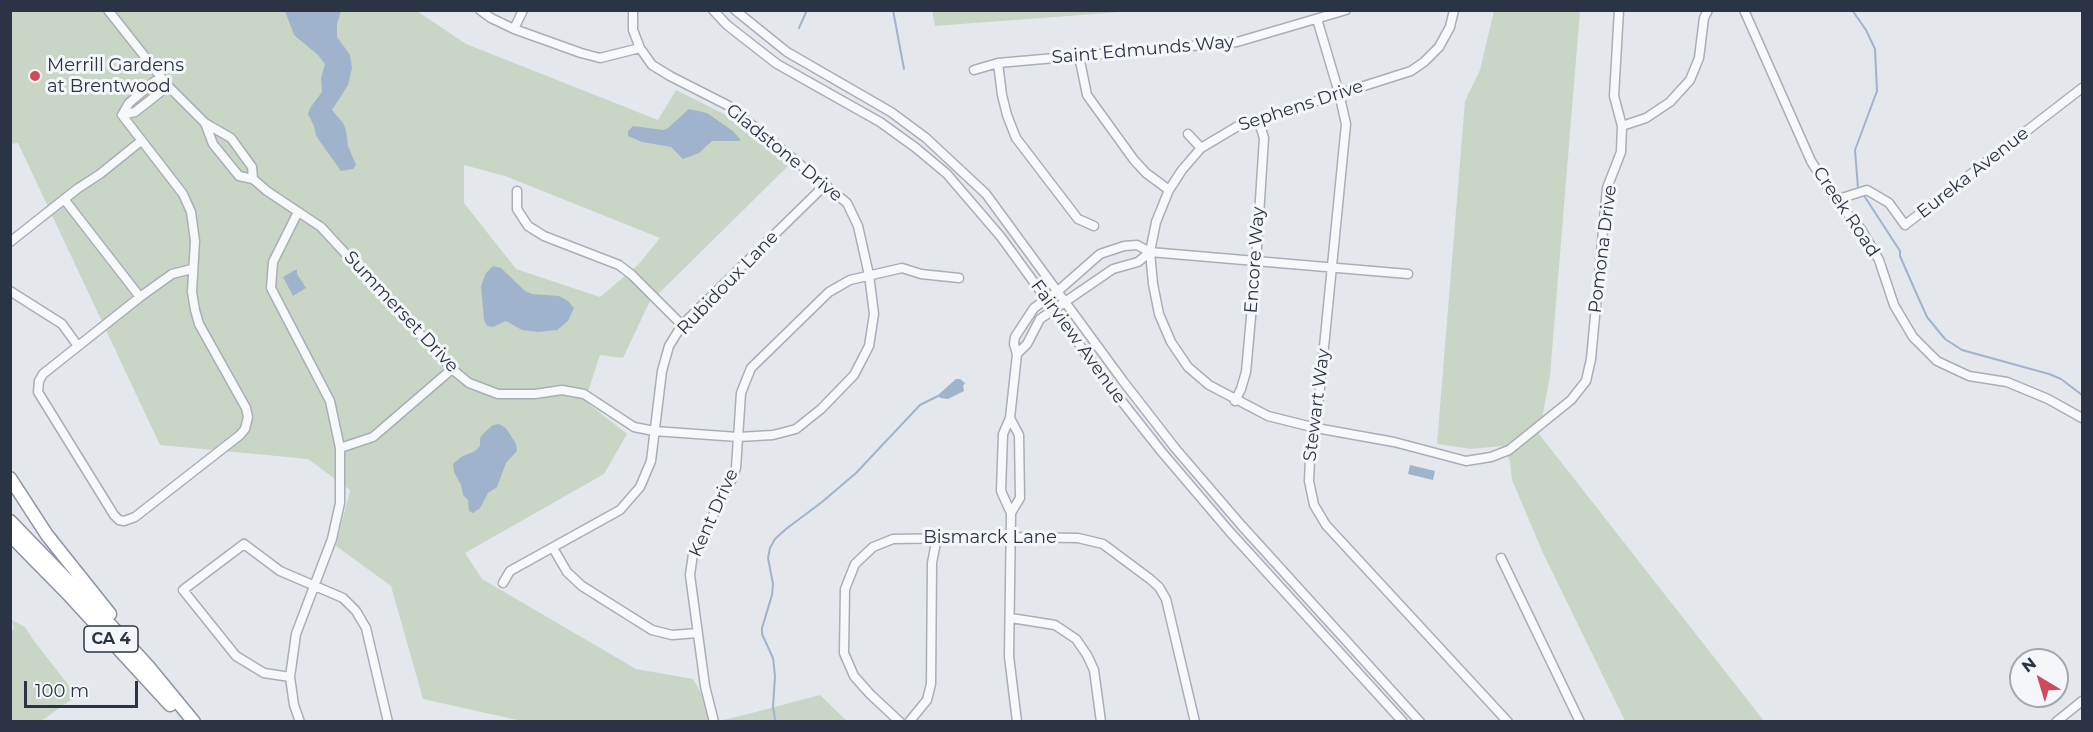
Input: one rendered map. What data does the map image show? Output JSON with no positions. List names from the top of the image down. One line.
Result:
{"streets":{"highway":["CA 4"],"street":["Saint Edmunds Way","Sephens Drive","Gladstone Drive","Eureka Avenue","Creek Road","Pomona Drive","Encore Way","Rubidoux Lane","Summerset Drive","Fairview Avenue","Stewart Way","Kent Drive","Bismarck Lane"]},"crossings":[["Saint Edmunds Way","Stewart Way"],["Sephens Drive","Pomona Drive"],["Sephens Drive","Encore Way"],["Sephens Drive","Stewart Way"],["Gladstone Drive","Rubidoux Lane"],["Gladstone Drive","Summerset Drive"],["Gladstone Drive","Kent Drive"],["Eureka Avenue","Creek Road"],["Rubidoux Lane","Summerset Drive"],["Summerset Drive","Kent Drive"]],"places":["Merrill Gardens at Brentwood"],"scale_bar":"100 m","north":"top left"}
